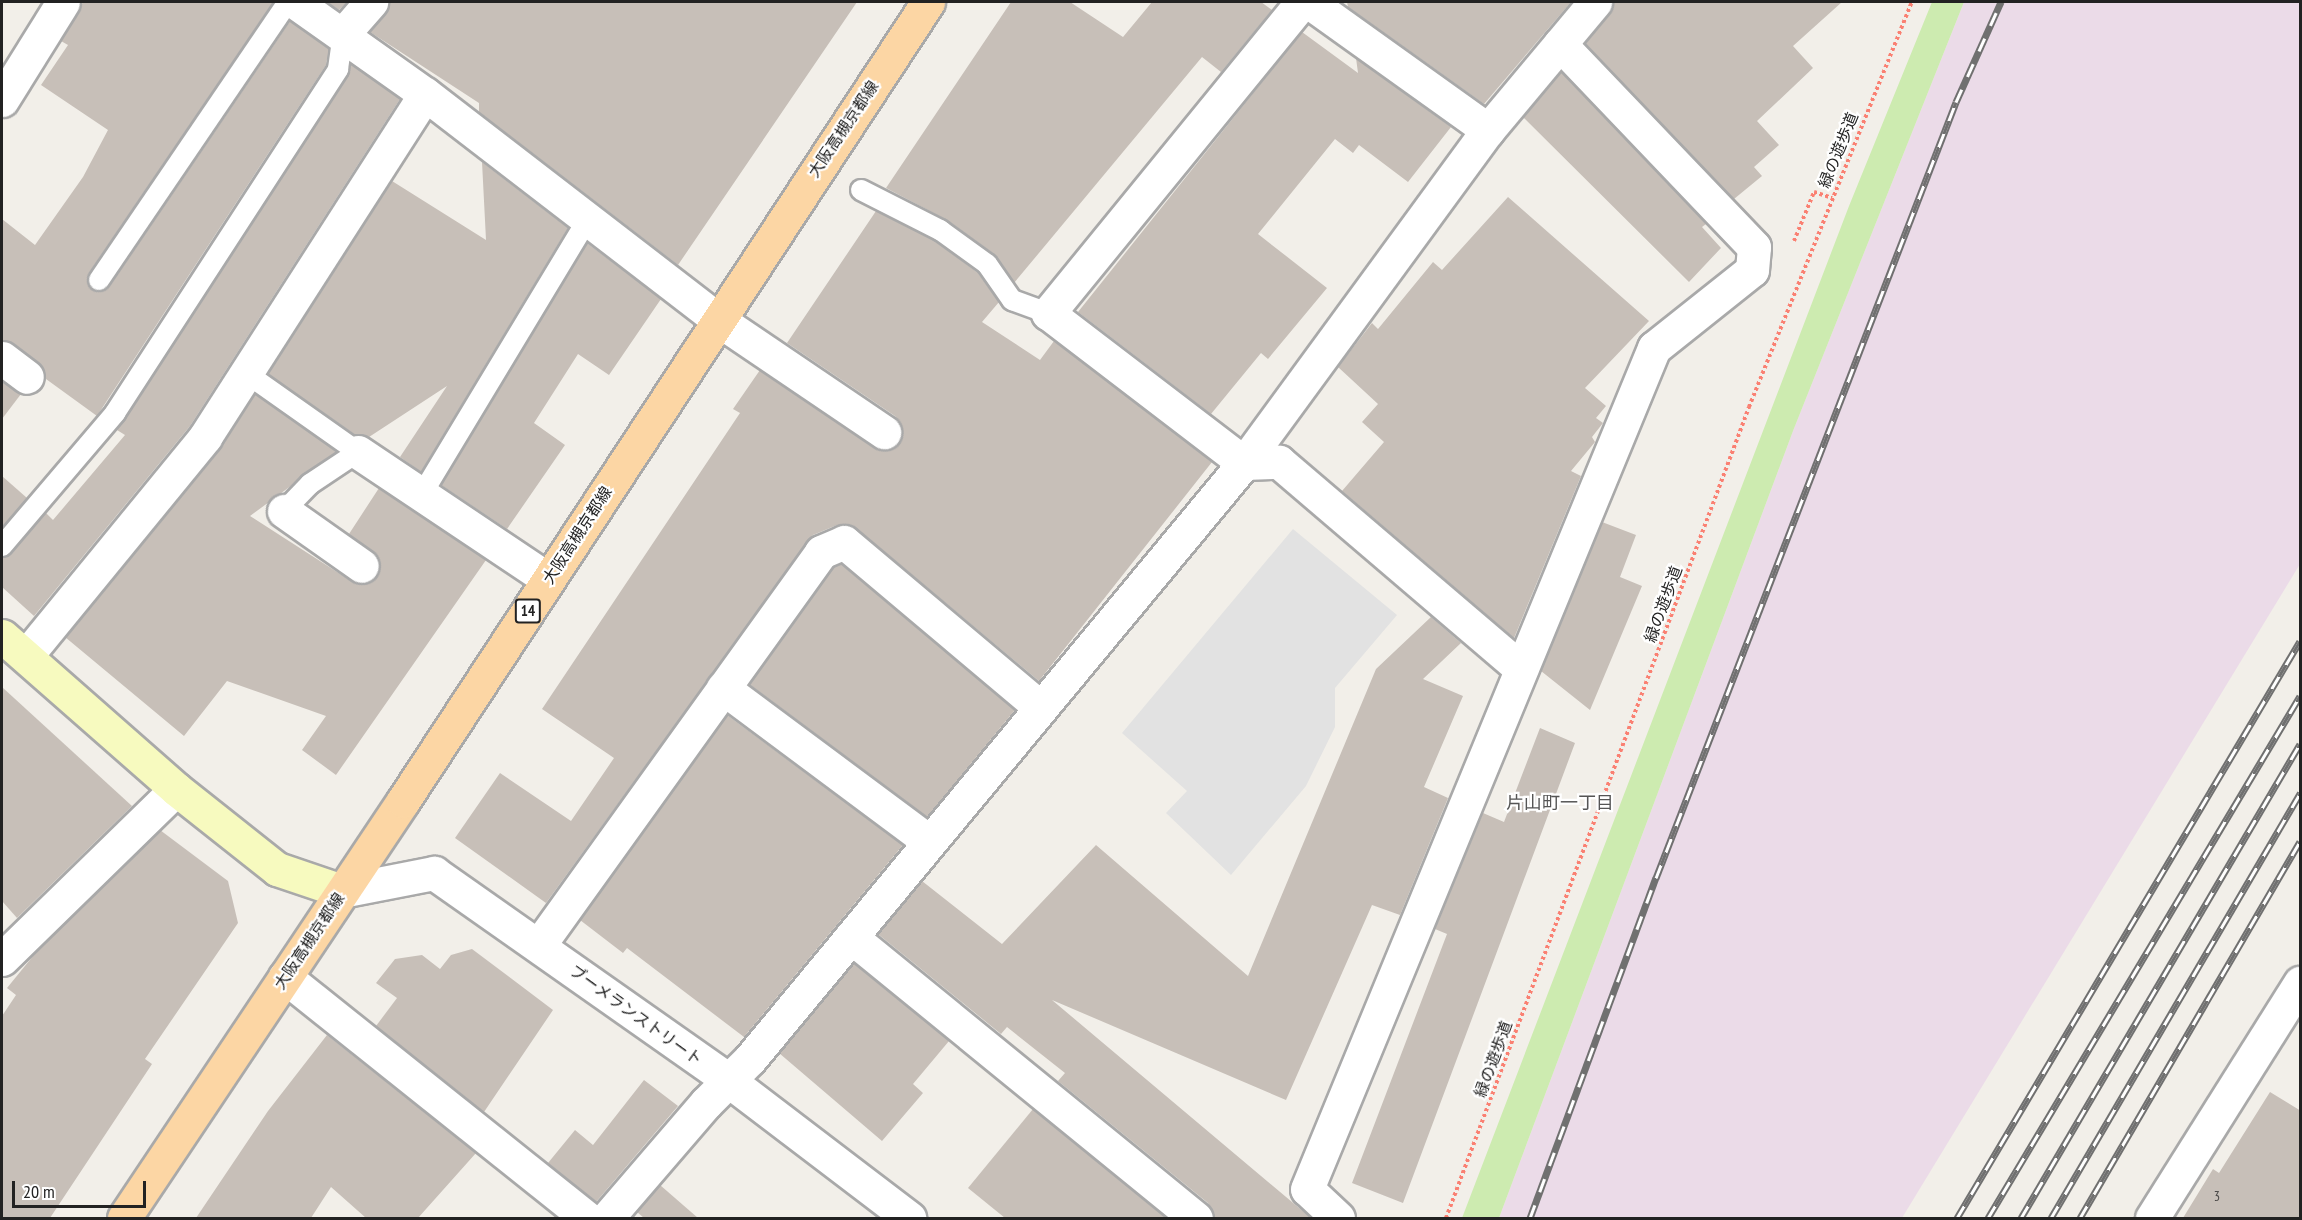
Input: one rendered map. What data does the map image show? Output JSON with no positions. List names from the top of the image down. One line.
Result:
{"streets":{"main road":["大阪高槻京都線","14"],"street":["ブーメランストリート"],"path":["緑の遊歩道"]},"crossings":[["大阪高槻京都線","ブーメランストリート"]],"districts":["片山町一丁目"],"house_numbers":["3"],"scale_bar":"20 m"}
